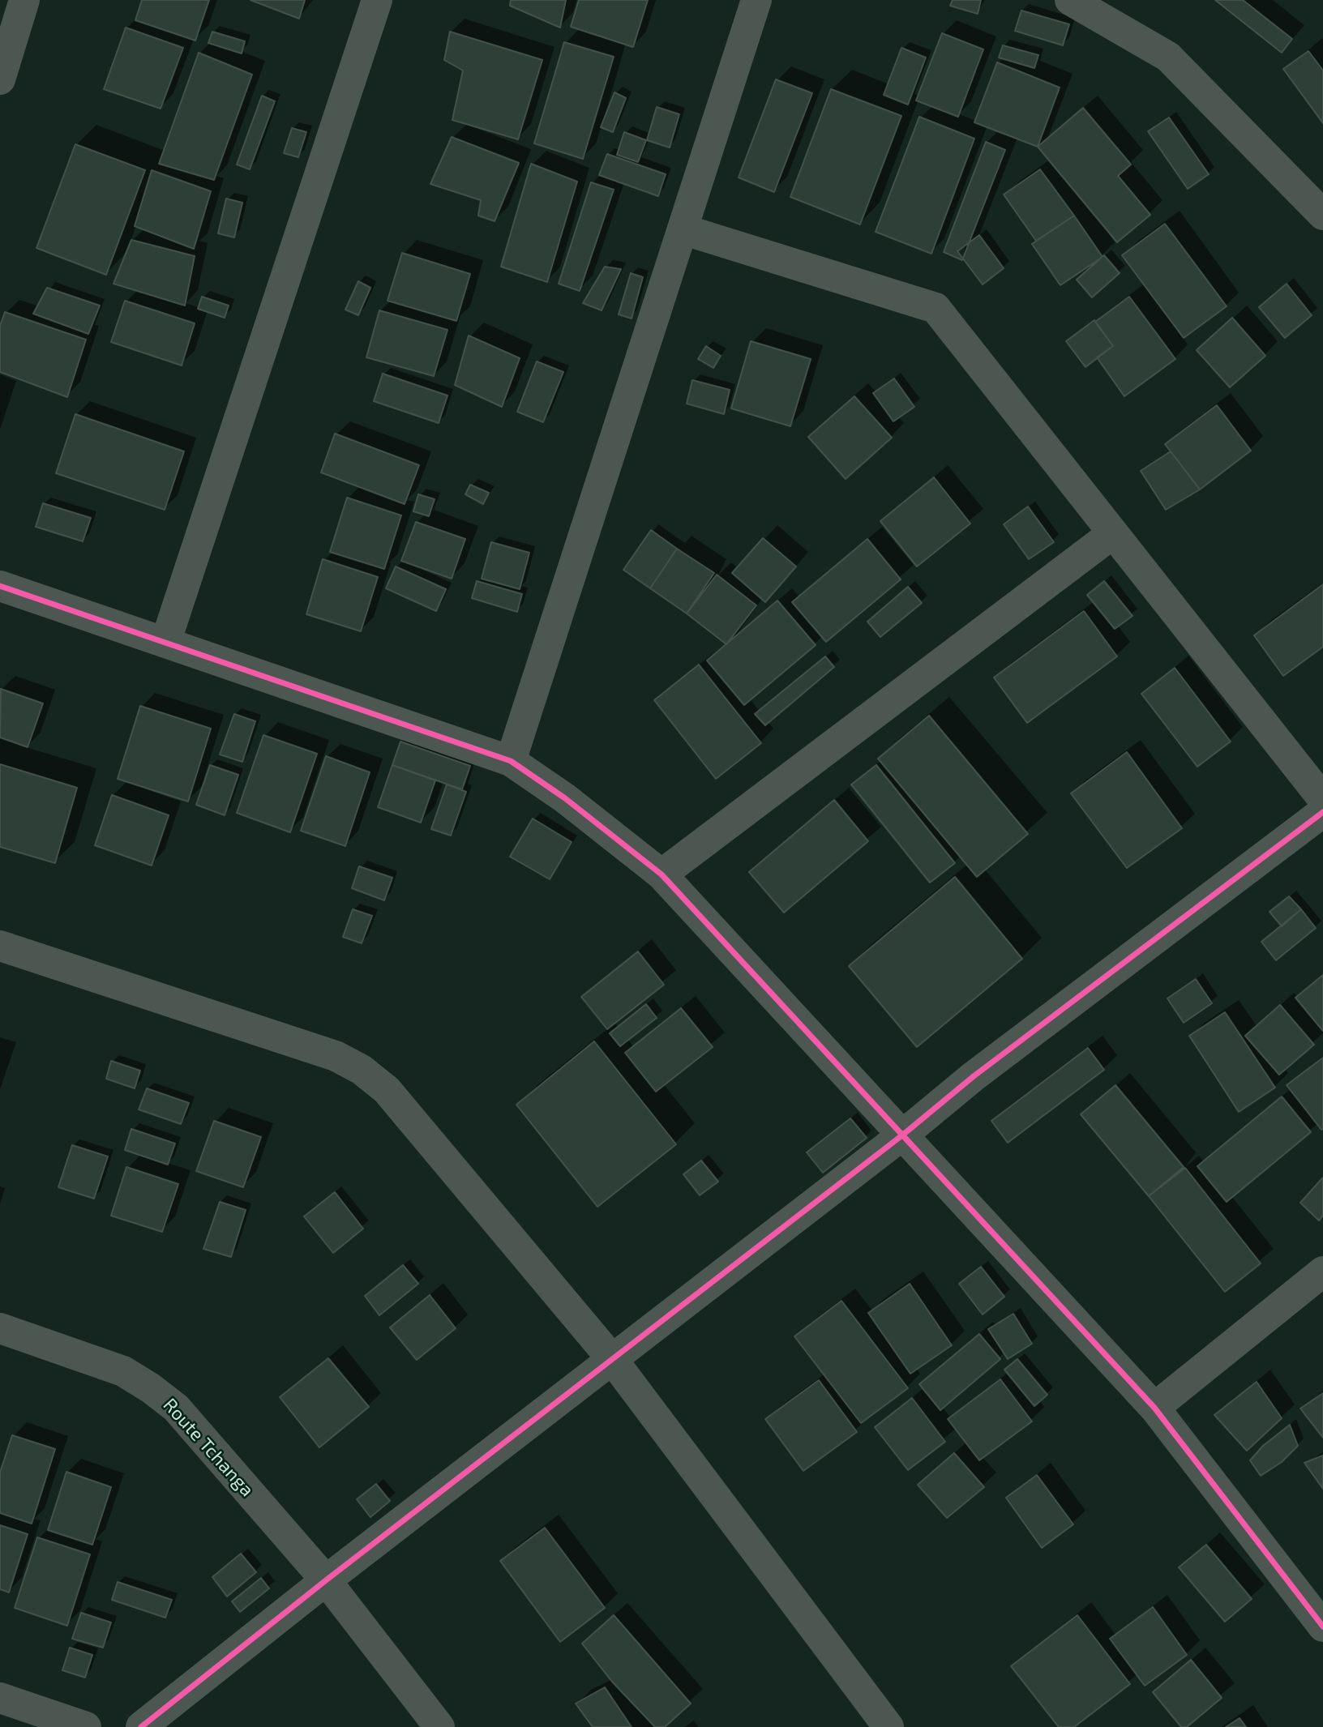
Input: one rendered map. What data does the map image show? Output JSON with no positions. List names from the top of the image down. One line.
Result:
{"streets":{"street":["Route Tchanga"]}}
